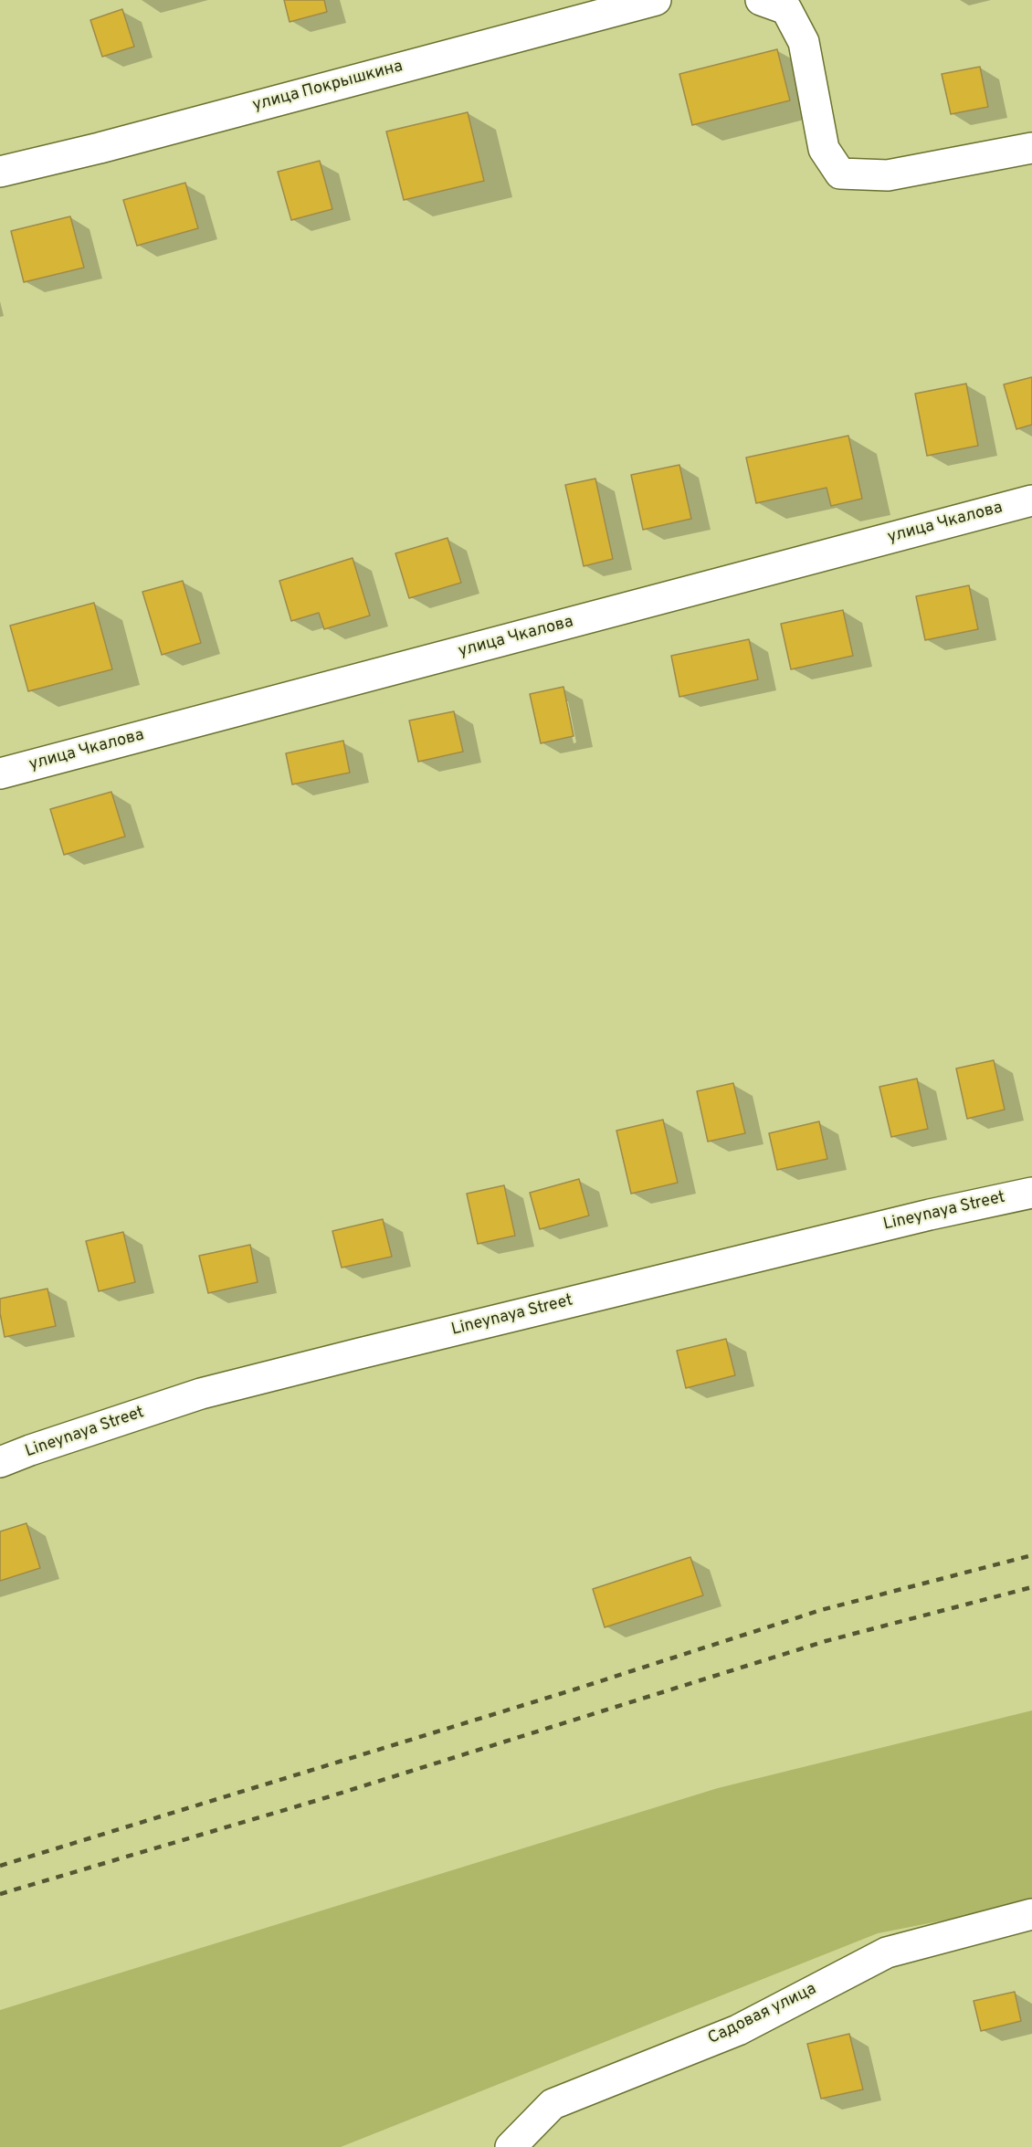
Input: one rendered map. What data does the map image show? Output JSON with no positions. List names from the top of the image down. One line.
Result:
{"streets":{"street":["улица Покрышкина","улица Чкалова","Lineynaya Street","Садовая улица"]}}
